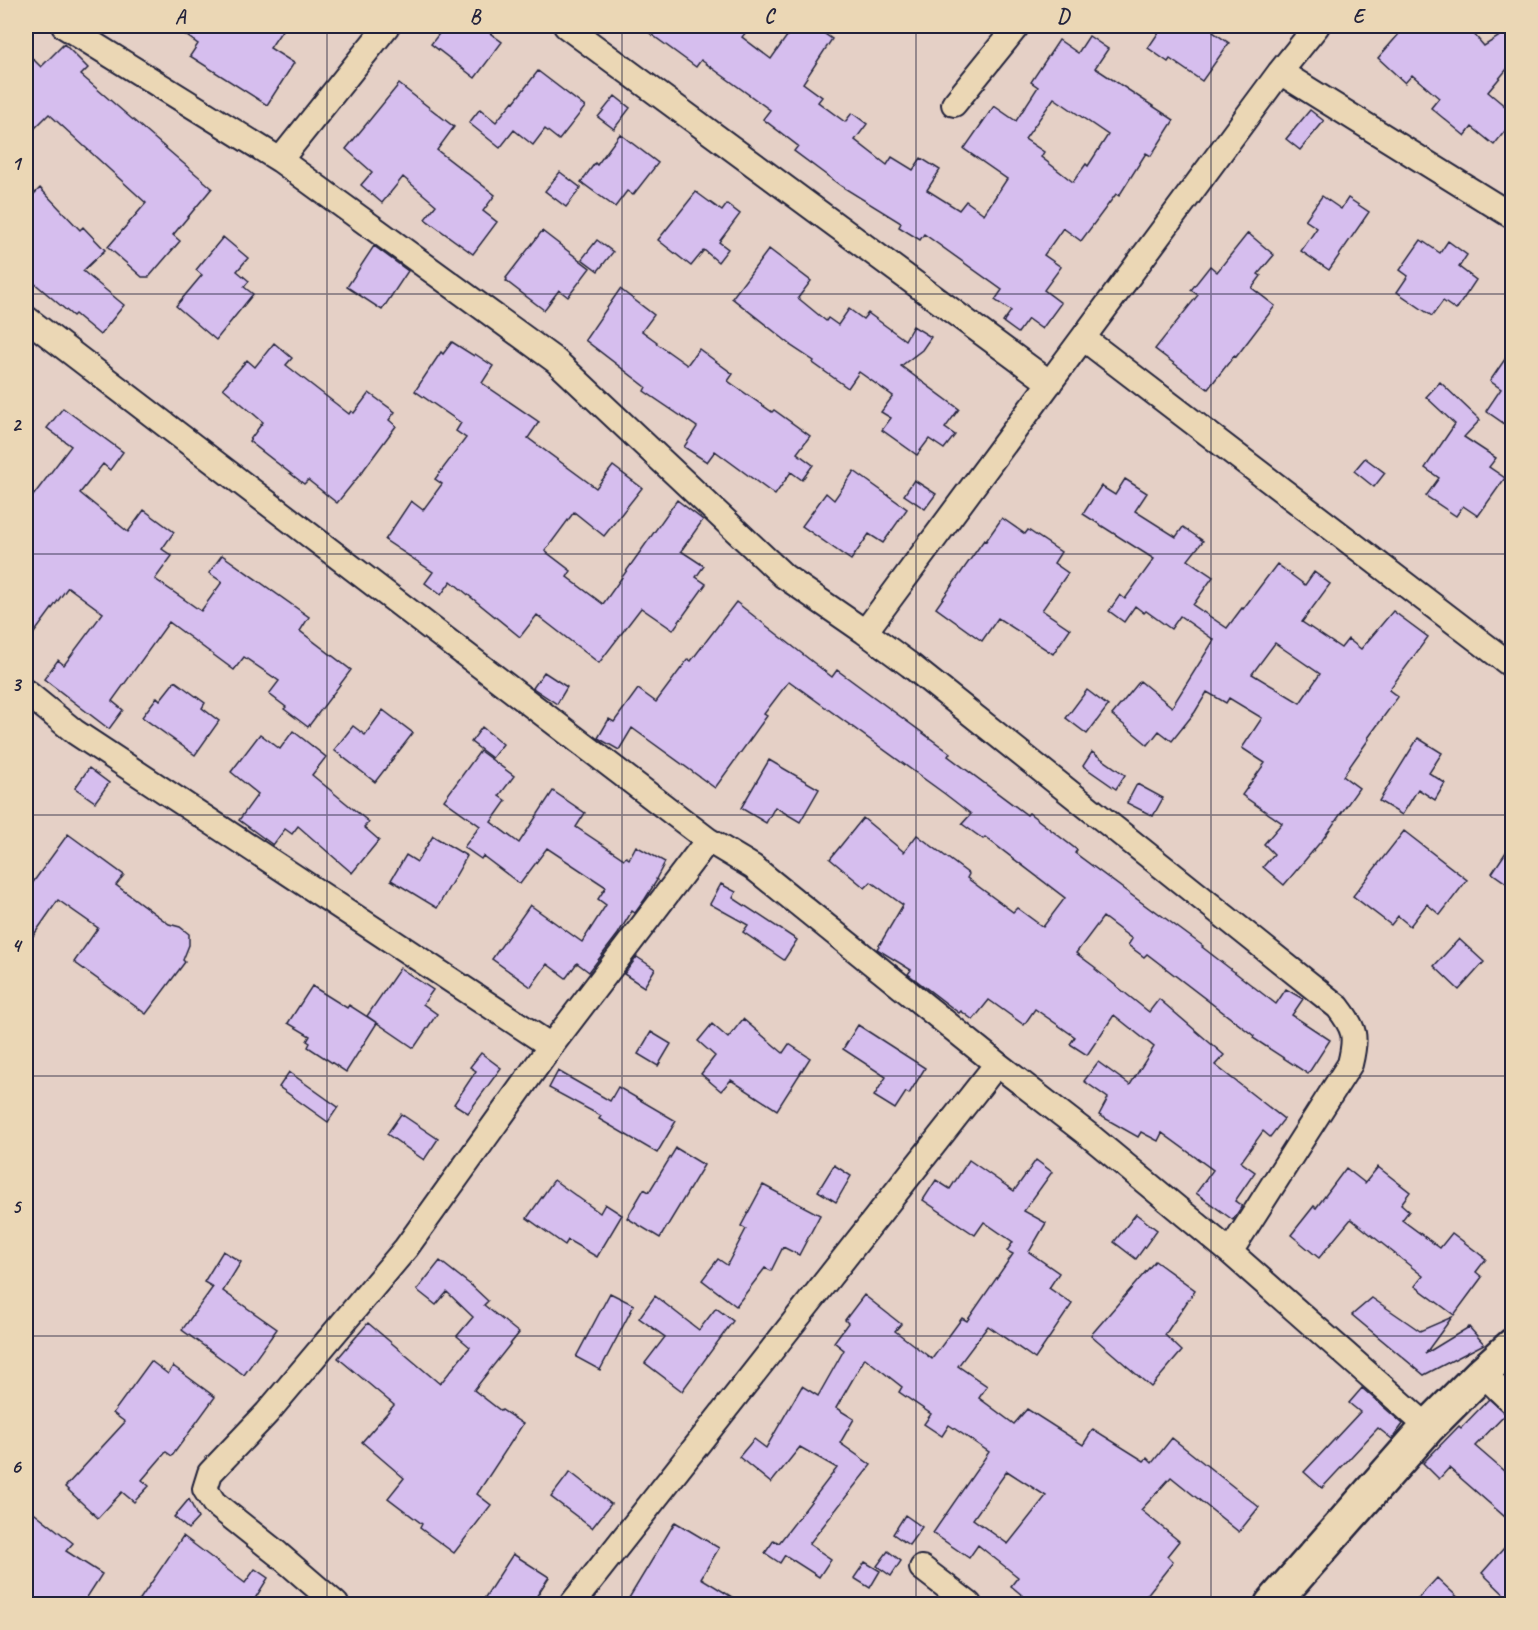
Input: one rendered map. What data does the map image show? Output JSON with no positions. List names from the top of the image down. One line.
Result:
{"grid":{"columns":["A","B","C","D","E"],"rows":["1","2","3","4","5","6"]}}
